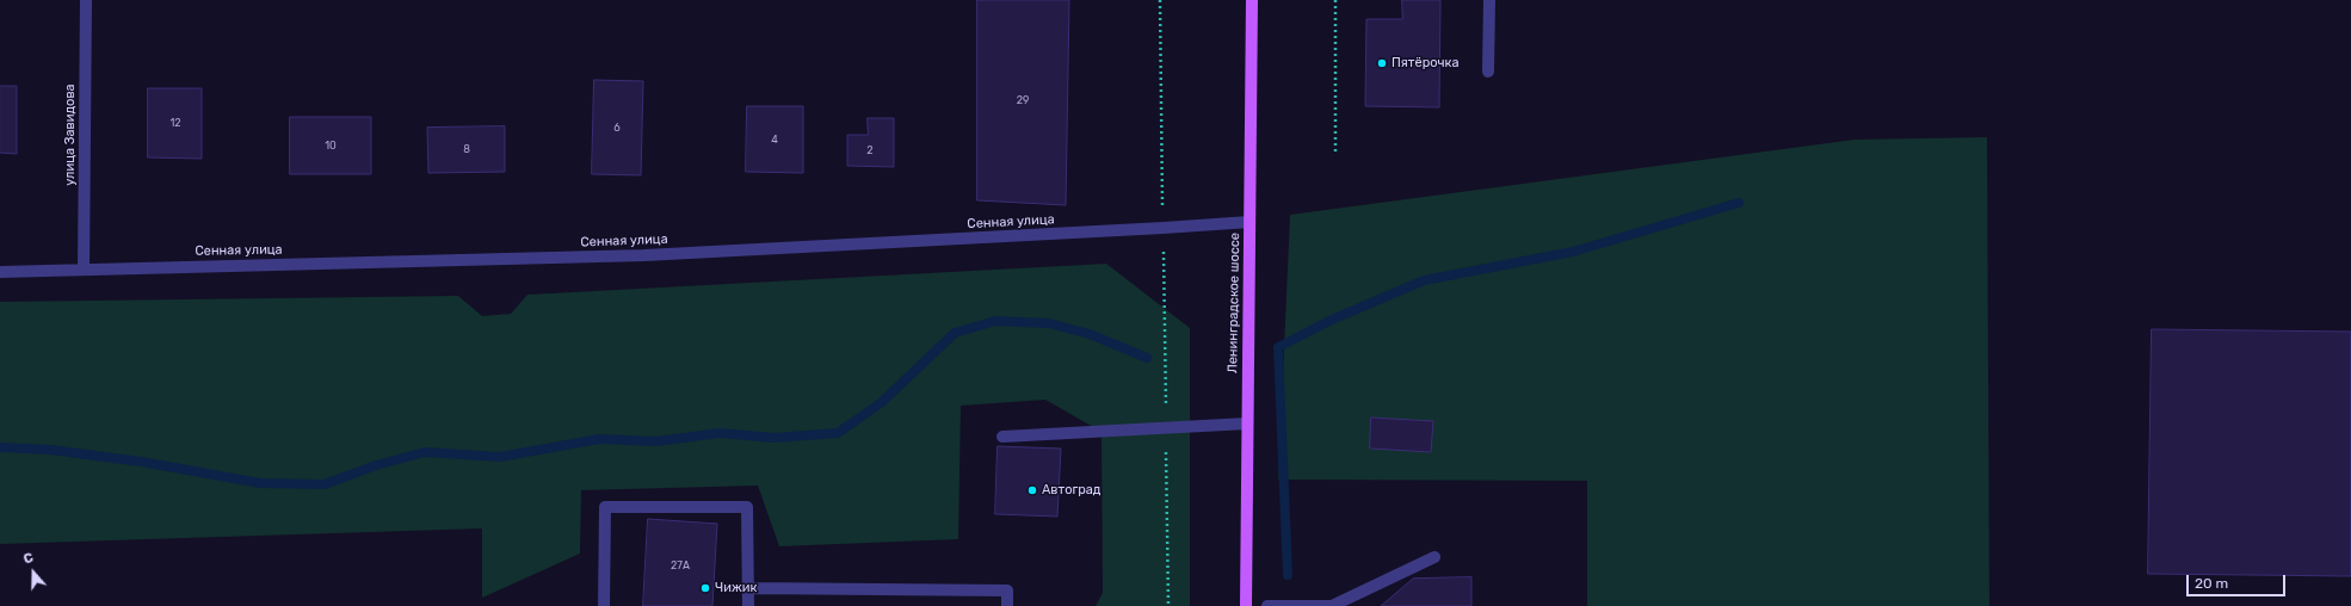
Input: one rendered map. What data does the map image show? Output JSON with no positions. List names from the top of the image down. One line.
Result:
{"streets":{"main road":["Ленинградское шоссе"],"street":["улица Завидова","Сенная улица"]},"crossings":[["улица Завидова","Сенная улица"],["Сенная улица","Ленинградское шоссе"]],"places":["Пятёрочка","Автоград","Чижик"],"house_numbers":["29","12","6","4","10","8","2","27А"],"scale_bar":"20 m","north":"top"}
